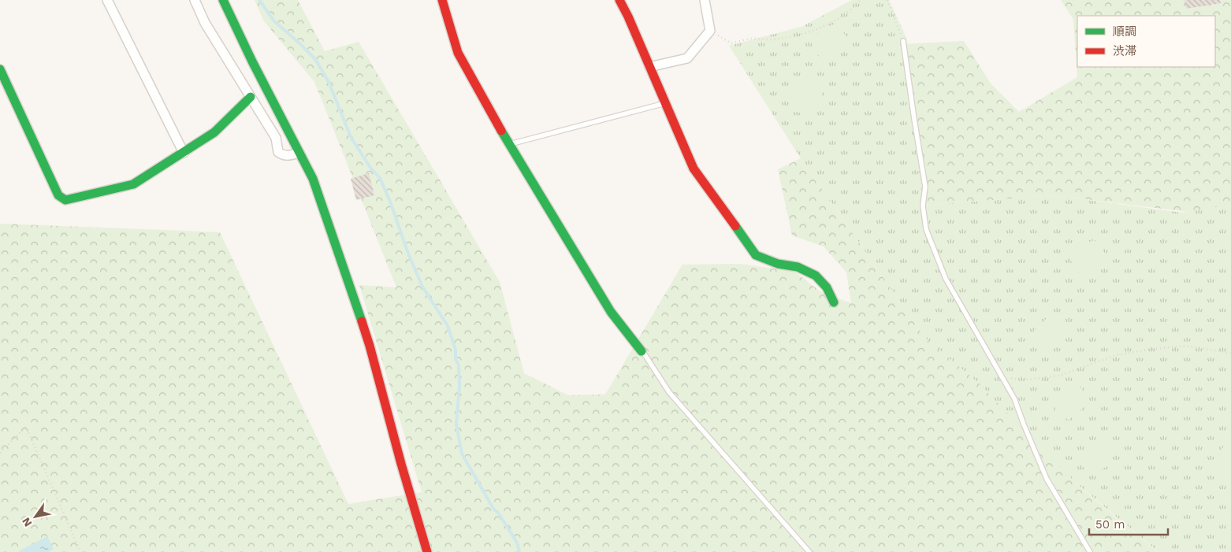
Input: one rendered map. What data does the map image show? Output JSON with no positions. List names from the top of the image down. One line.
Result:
{"legend":["順調","渋滞"],"scale_bar":"50 m","north":"bottom left"}
